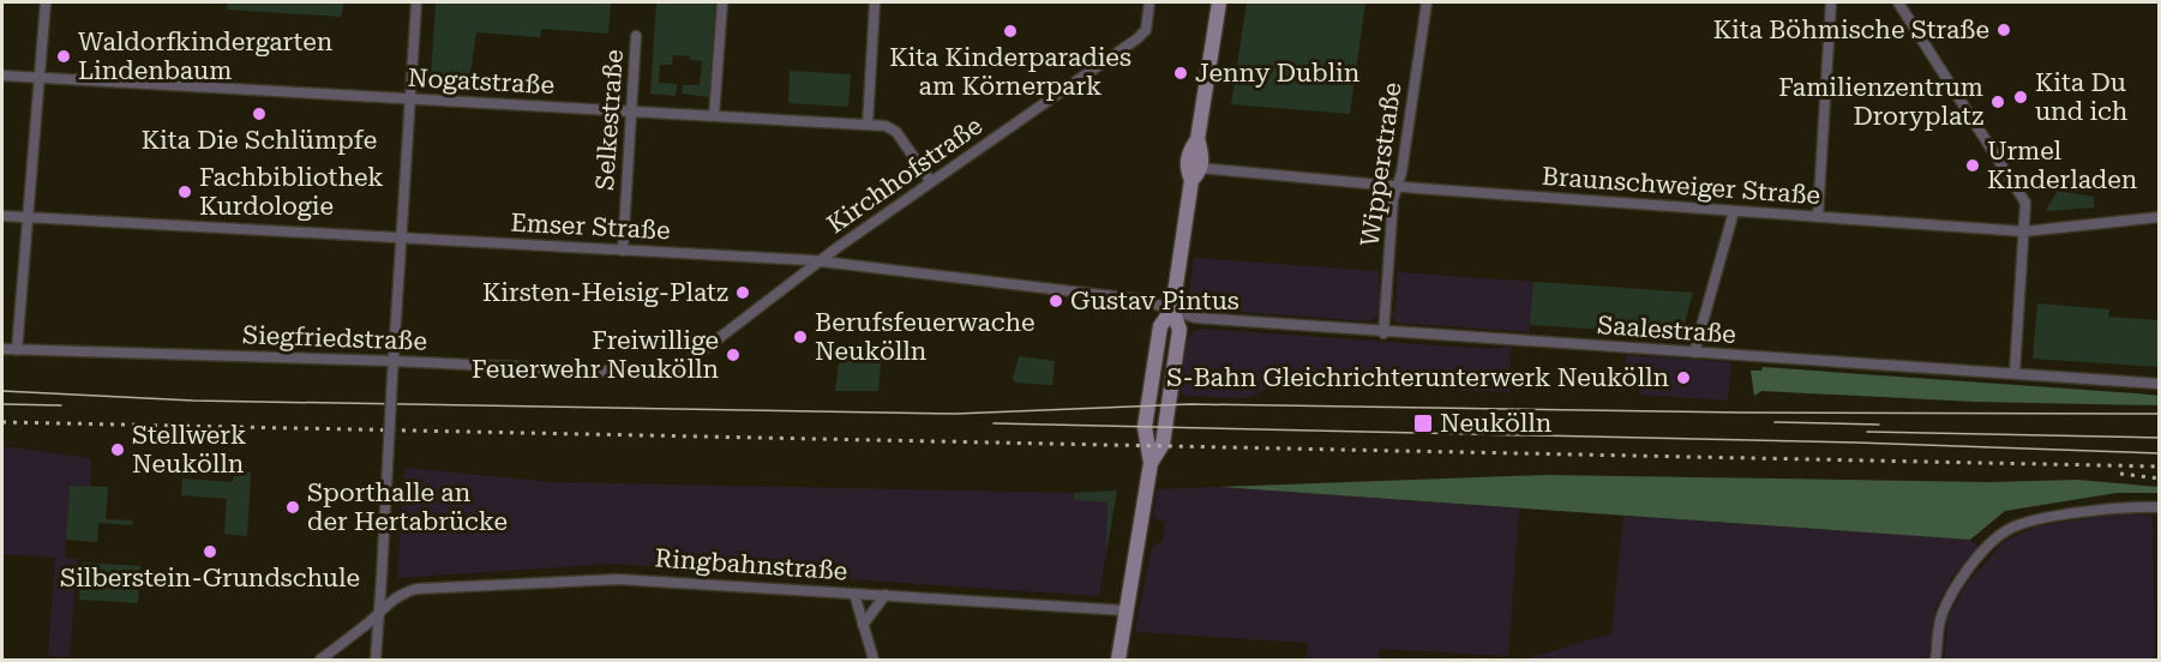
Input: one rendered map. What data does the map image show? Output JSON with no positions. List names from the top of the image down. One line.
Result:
{"streets":{"street":["Nogatstraße","Selkestraße","Wipperstraße","Kirchhofstraße","Braunschweiger Straße","Emser Straße","Saalestraße","Siegfriedstraße","Ringbahnstraße"]},"crossings":[["Nogatstraße","Selkestraße"],["Nogatstraße","Kirchhofstraße"],["Selkestraße","Emser Straße"],["Wipperstraße","Braunschweiger Straße"],["Wipperstraße","Saalestraße"],["Kirchhofstraße","Emser Straße"],["Kirchhofstraße","Siegfriedstraße"],["Emser Straße","Saalestraße"]],"places":{"other":["Kita Böhmische Straße","Kita Kinderparadies am Körnerpark","Waldorfkindergarten Lindenbaum","Jenny Dublin","Kita Du und ich","Familienzentrum Droryplatz","Kita Die Schlümpfe","Urmel Kinderladen","Fachbibliothek Kurdologie","Kirsten-Heisig-Platz","Gustav Pintus","Berufsfeuerwache Neukölln","Freiwillige Feuerwehr Neukölln","S-Bahn Gleichrichterunterwerk Neukölln","Stellwerk Neukölln","Sporthalle an der Hertabrücke","Silberstein-Grundschule"],"transit":["Neukölln"]}}
